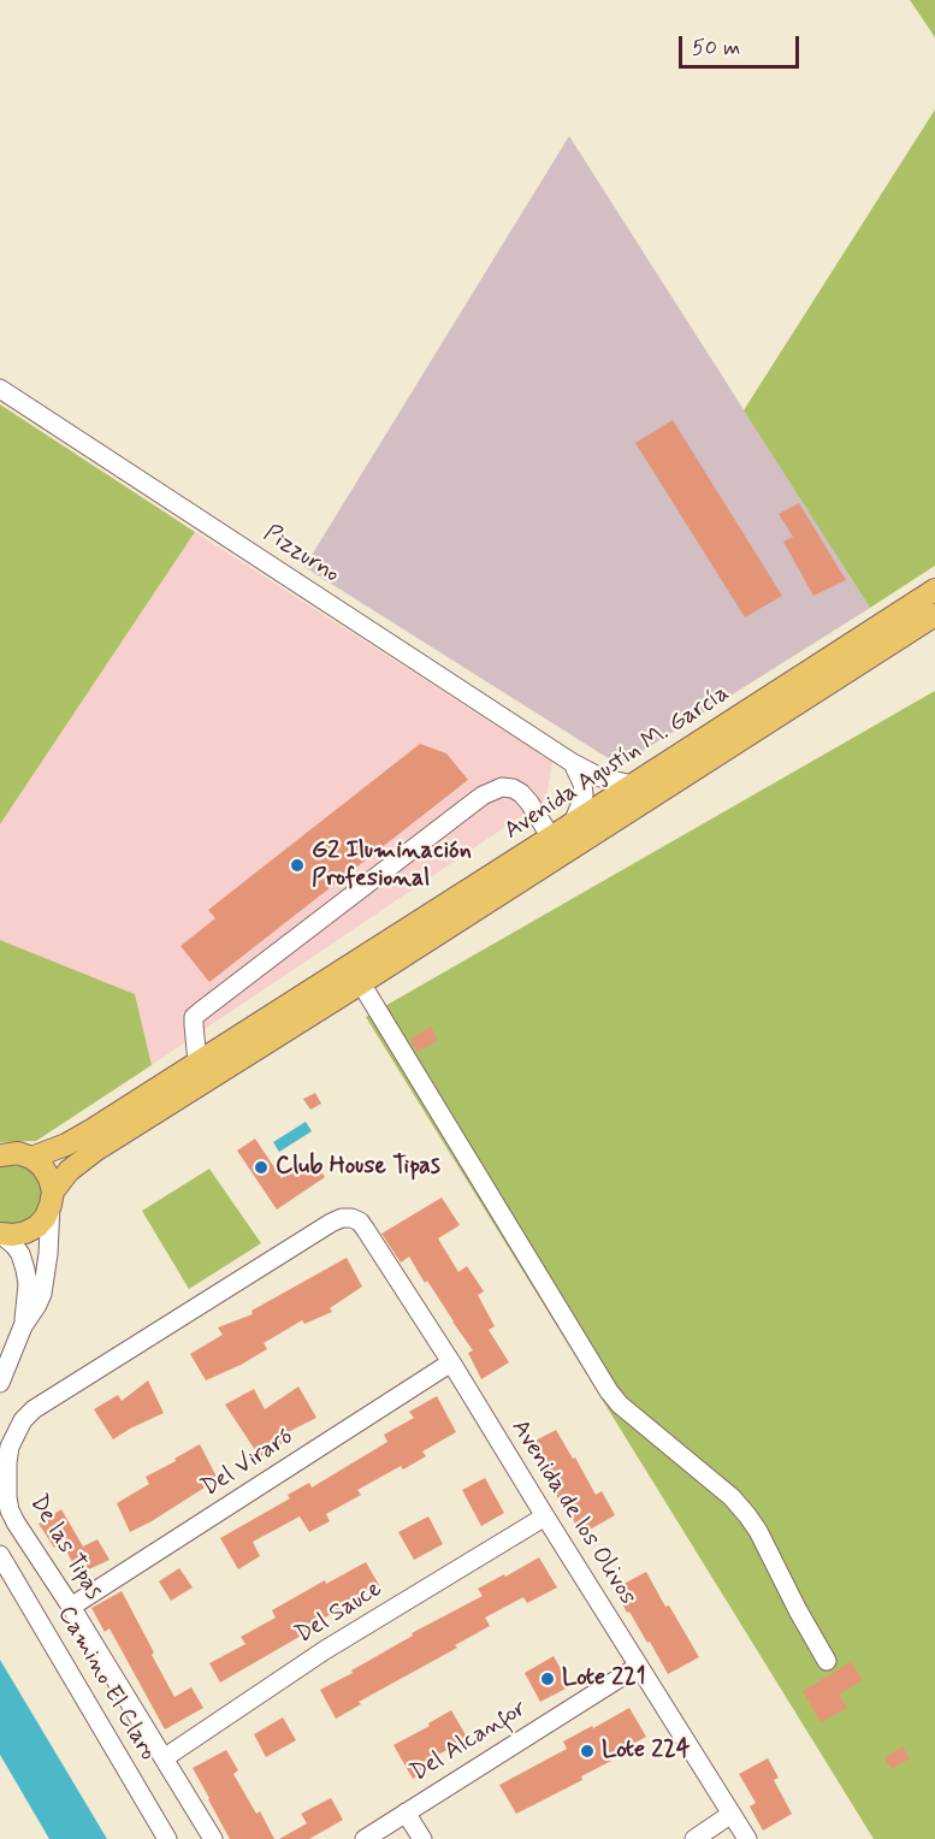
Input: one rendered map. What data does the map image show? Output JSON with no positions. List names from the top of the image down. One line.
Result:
{"streets":{"main road":["Avenida Agustín M. García"],"street":["Pizzurno","Del Viraró","Avenida de los Olivos","De las Tipas","Del Sauce","Camino El Claro","Del Alcanfor"]},"crossings":[["Pizzurno","Avenida Agustín M. García"],["Del Viraró","Avenida de los Olivos"],["Del Viraró","De las Tipas"],["Avenida de los Olivos","De las Tipas"],["Avenida de los Olivos","Del Sauce"],["Avenida de los Olivos","Del Alcanfor"],["De las Tipas","Del Sauce"]],"places":["G2 Iluminación Profesional","Club House Tipas","Lote 221","Lote 224"],"scale_bar":"50 m"}
